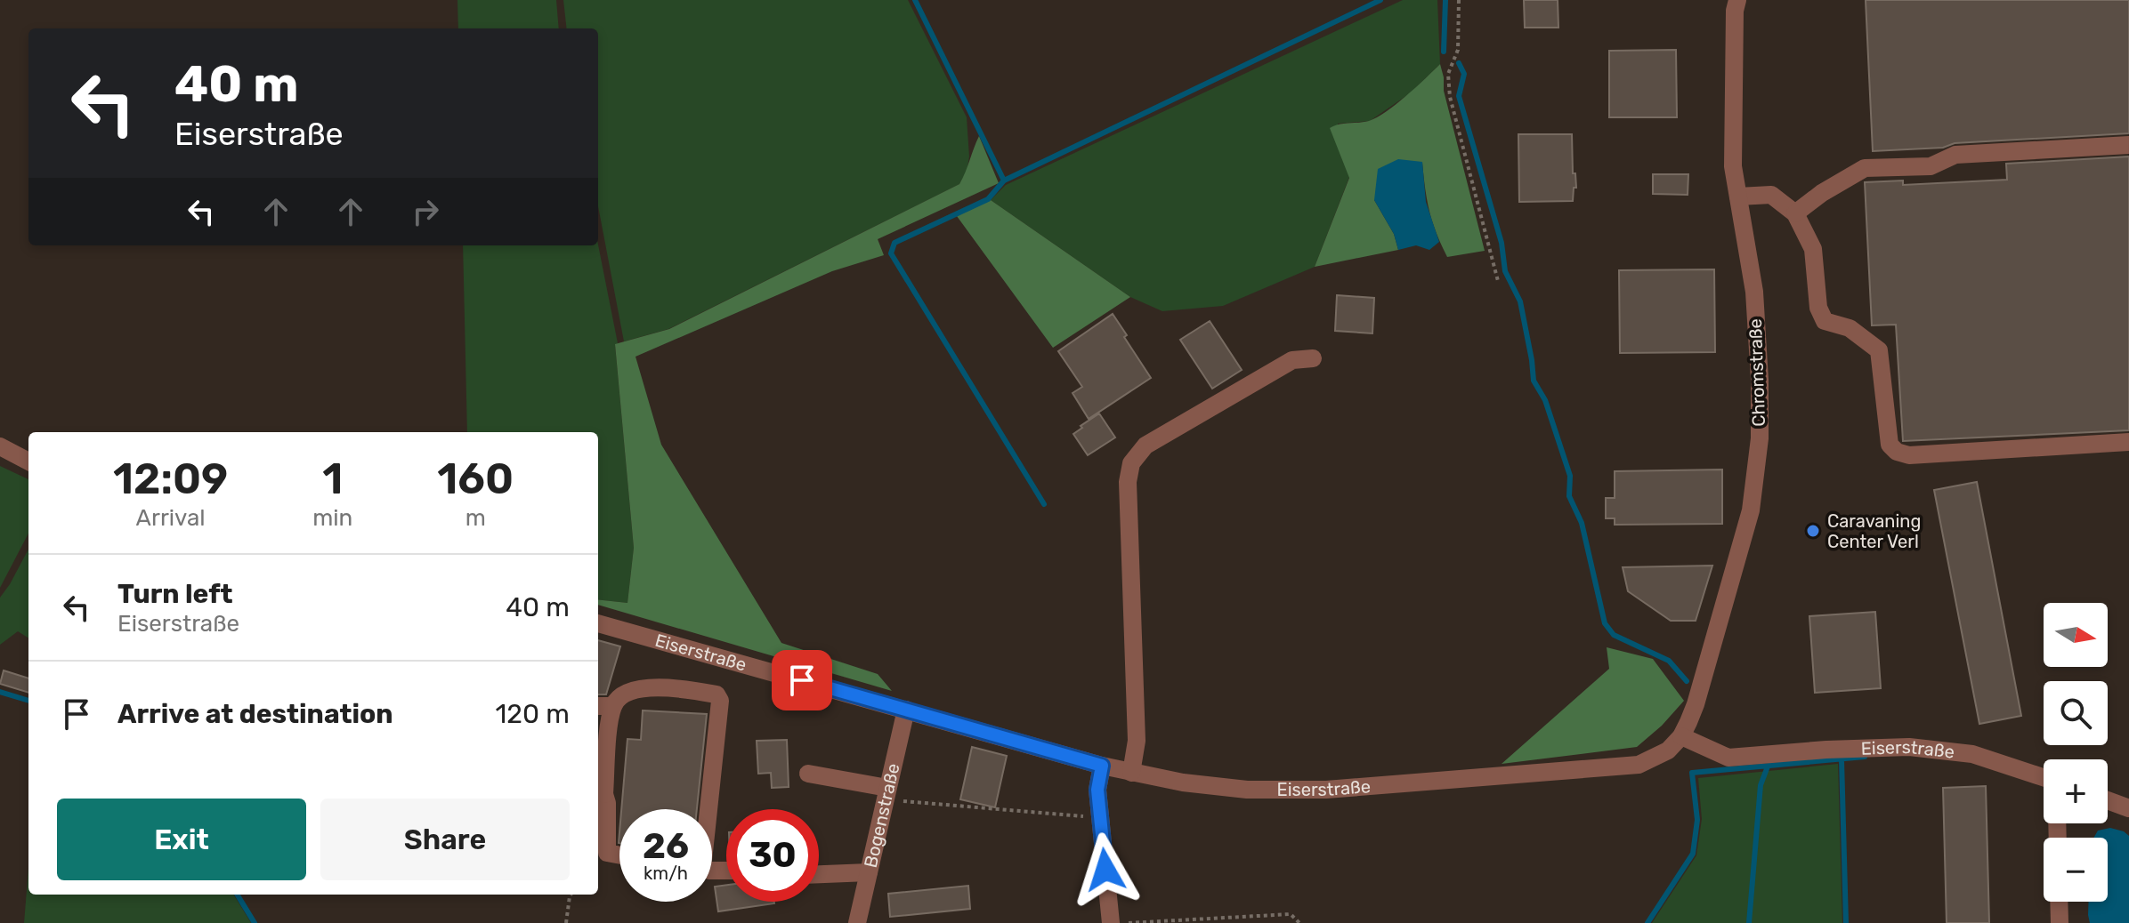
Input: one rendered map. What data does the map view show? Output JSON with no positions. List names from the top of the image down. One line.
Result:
{"streets":{"street":["Chromstraße","Eiserstraße","Bogenstraße"]},"crossings":[["Chromstraße","Eiserstraße"],["Eiserstraße","Bogenstraße"]],"places":["Caravaning Center Verl"],"north":"right","page":{"turn":["40 m","Eiserstraße"],"eta":["12:09","Arrival","1","min","160","m"],"list":[{"name":"Turn left","note":"Eiserstraße","value":"40 m"},{"name":"Arrive at destination","value":"120 m"}],"map_buttons":["+","−"],"buttons":["Exit","Share"],"speed":"26 km/h","limit":"30"}}
